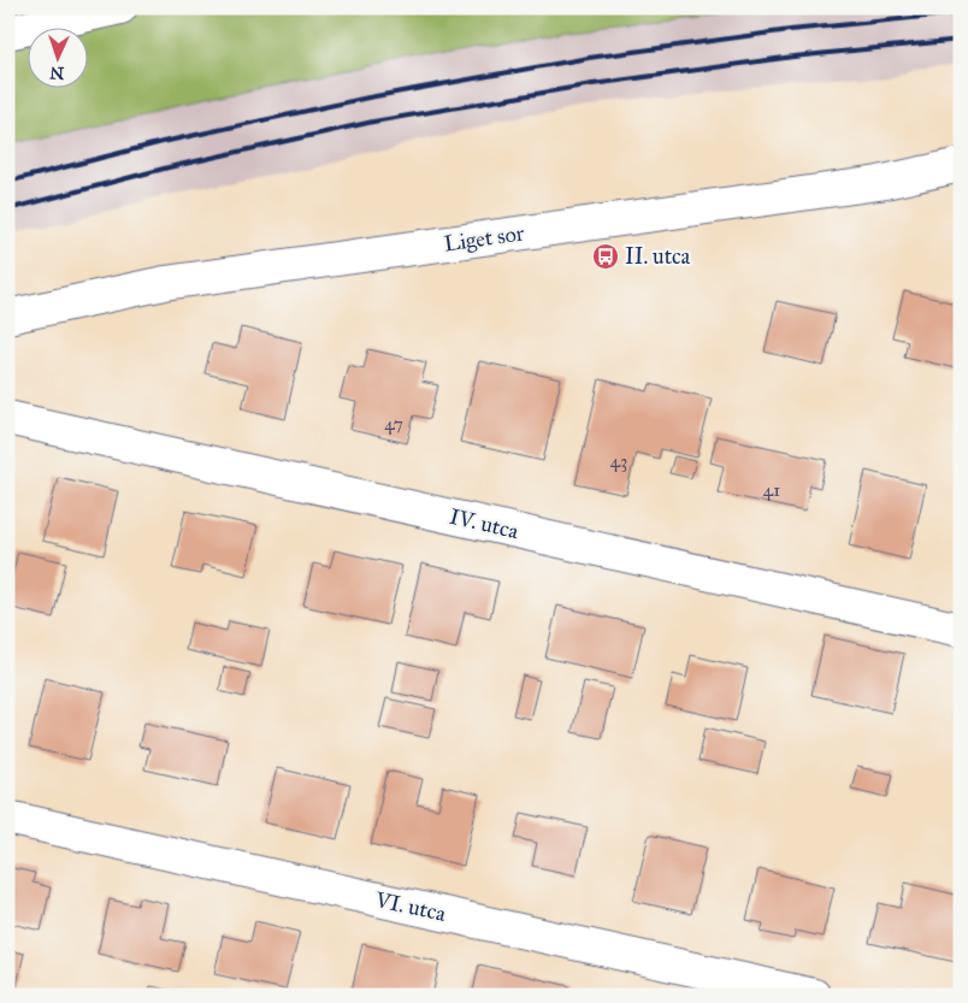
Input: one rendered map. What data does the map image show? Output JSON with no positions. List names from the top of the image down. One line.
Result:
{"streets":{"street":["Liget sor","IV. utca","VI. utca"]},"places":{"bus stop":["II. utca"]},"house_numbers":["47","43","41"],"north":"bottom"}
